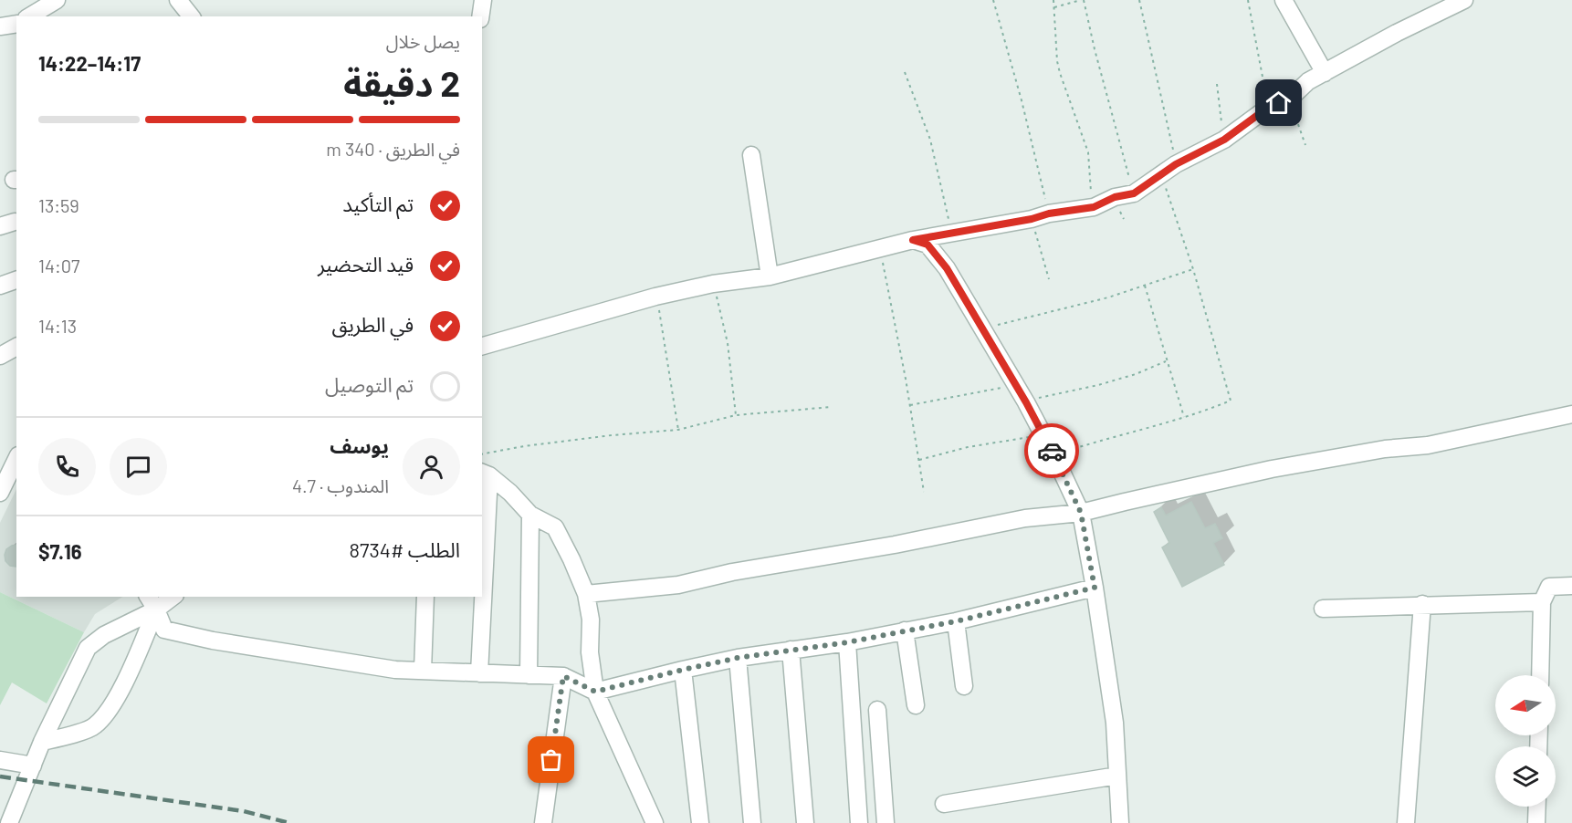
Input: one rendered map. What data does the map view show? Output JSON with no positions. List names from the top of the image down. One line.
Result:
{"north":"left","page":{"heading":["2 دقيقة","يصل خلال","14:17–14:22"],"panel":["يوسف","المندوب · 4.7","الطلب #8734","$7.16"],"bar":"في الطريق · 340 m","list":[["تم التأكيد","13:59"],["قيد التحضير","14:07"],["في الطريق","14:13"],"تم التوصيل"]}}
